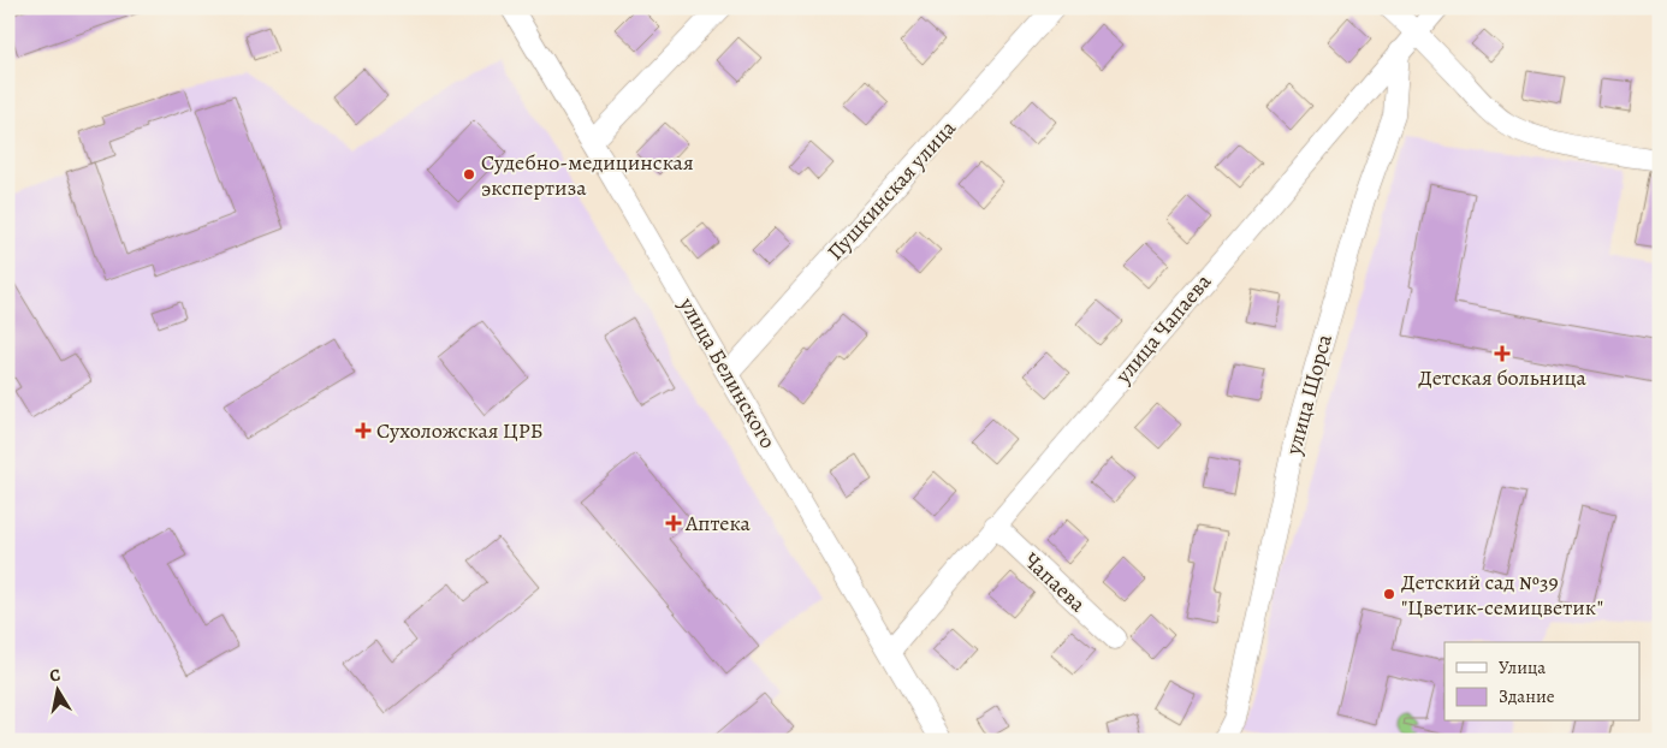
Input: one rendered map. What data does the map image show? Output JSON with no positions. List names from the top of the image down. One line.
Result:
{"streets":{"street":["Пушкинская улица","улица Чапаева","улица Белинского","улица Щорса","Чапаева"]},"crossings":[["Пушкинская улица","улица Белинского"],["улица Чапаева","улица Белинского"],["улица Чапаева","улица Щорса"],["улица Чапаева","Чапаева"]],"places":{"other":["Судебно-медицинская экспертиза","Детский сад №39 \"Цветик-семицветик\""],"health":["Детская больница","Сухоложская ЦРБ","Аптека"]},"legend":["Улица","Здание"],"north":"top"}
